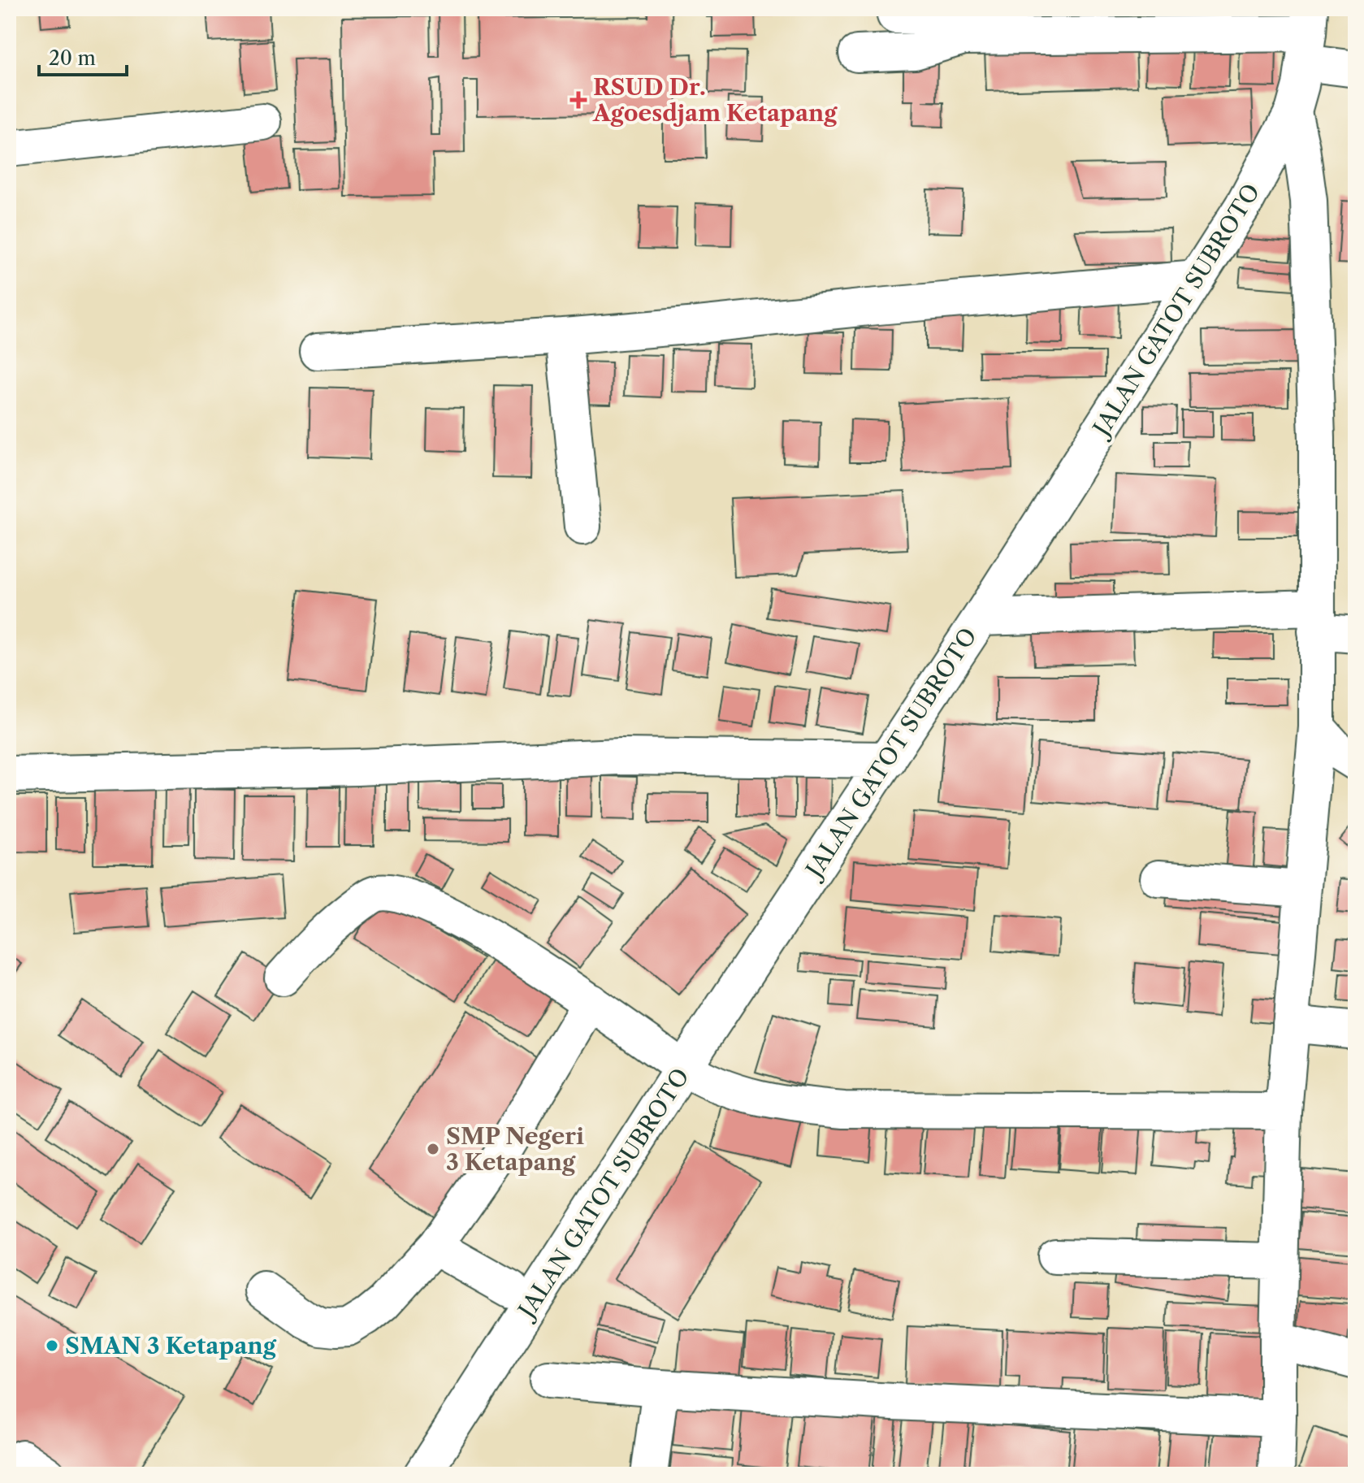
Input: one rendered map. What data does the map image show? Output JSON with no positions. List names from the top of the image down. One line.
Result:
{"streets":{"street":["JALAN GATOT SUBROTO"]},"places":{"health":["RSUD Dr. Agoesdjam Ketapang"],"other":["SMP Negeri 3 Ketapang","SMAN 3 Ketapang"]},"scale_bar":"20 m"}
